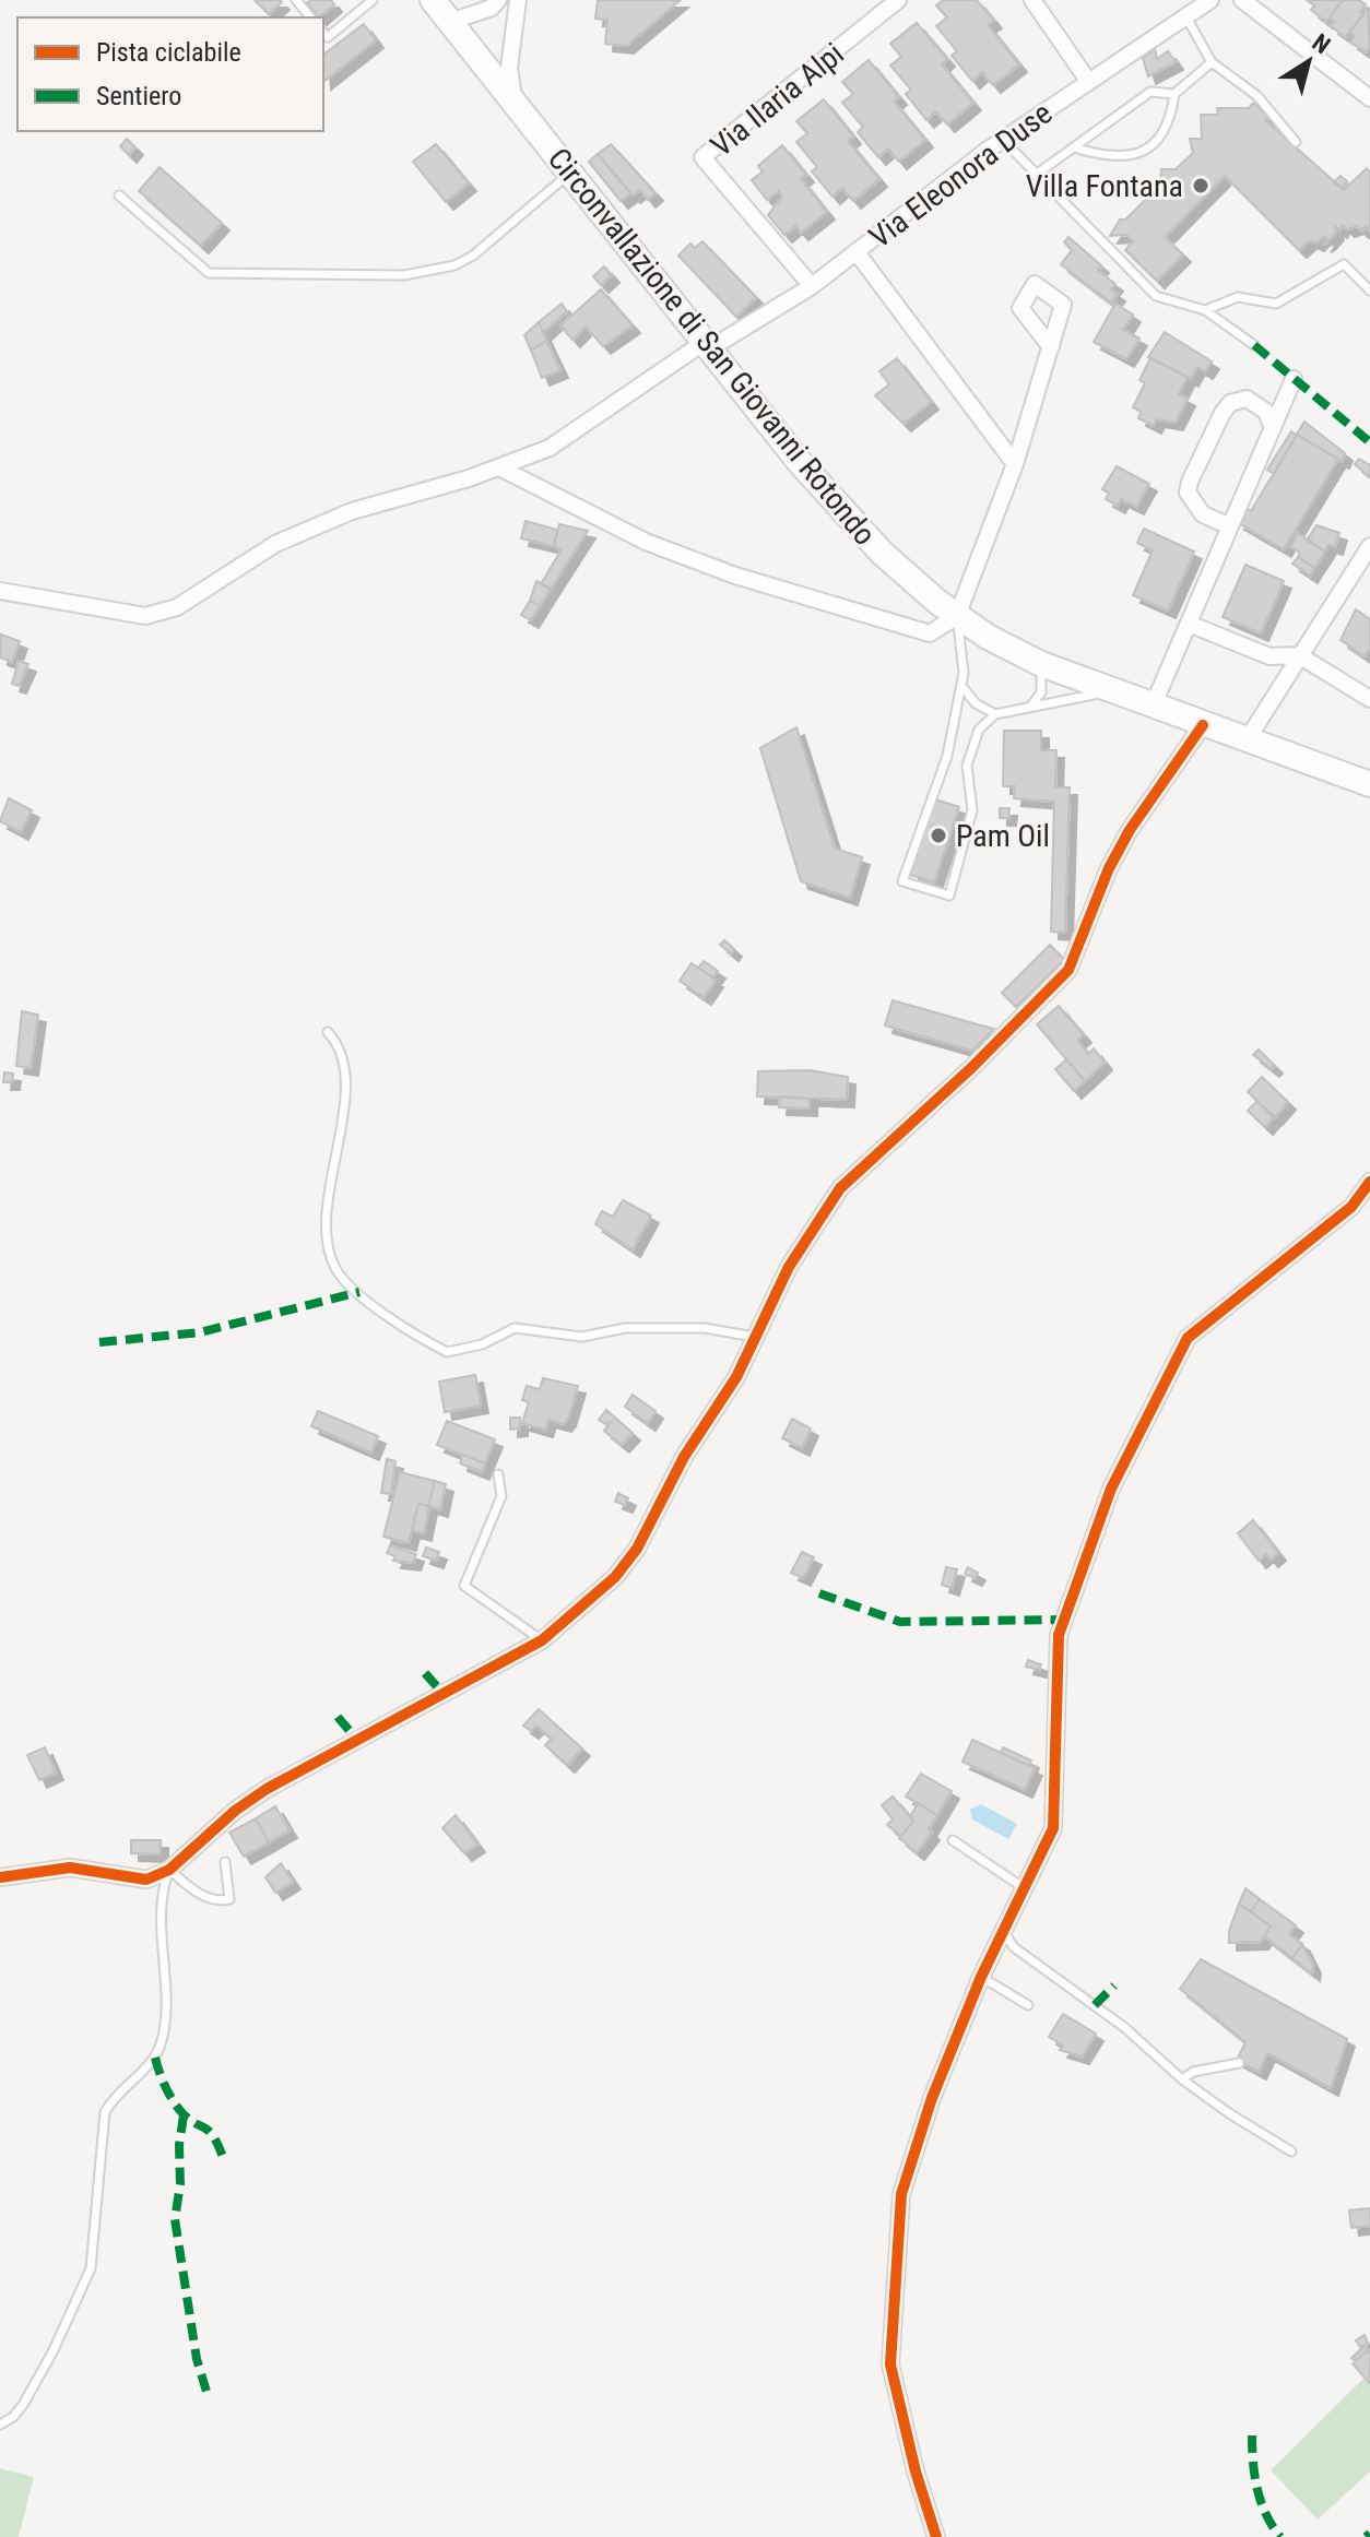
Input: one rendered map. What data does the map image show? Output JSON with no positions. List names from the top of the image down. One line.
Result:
{"streets":{"main road":["Circonvallazione di San Giovanni Rotondo"],"street":["Via Ilaria Alpi","Via Eleonora Duse"]},"crossings":[["Via Ilaria Alpi","Via Eleonora Duse"],["Via Eleonora Duse","Circonvallazione di San Giovanni Rotondo"]],"places":["Villa Fontana","Pam Oil"],"legend":["Pista ciclabile","Sentiero"],"north":"top right"}
